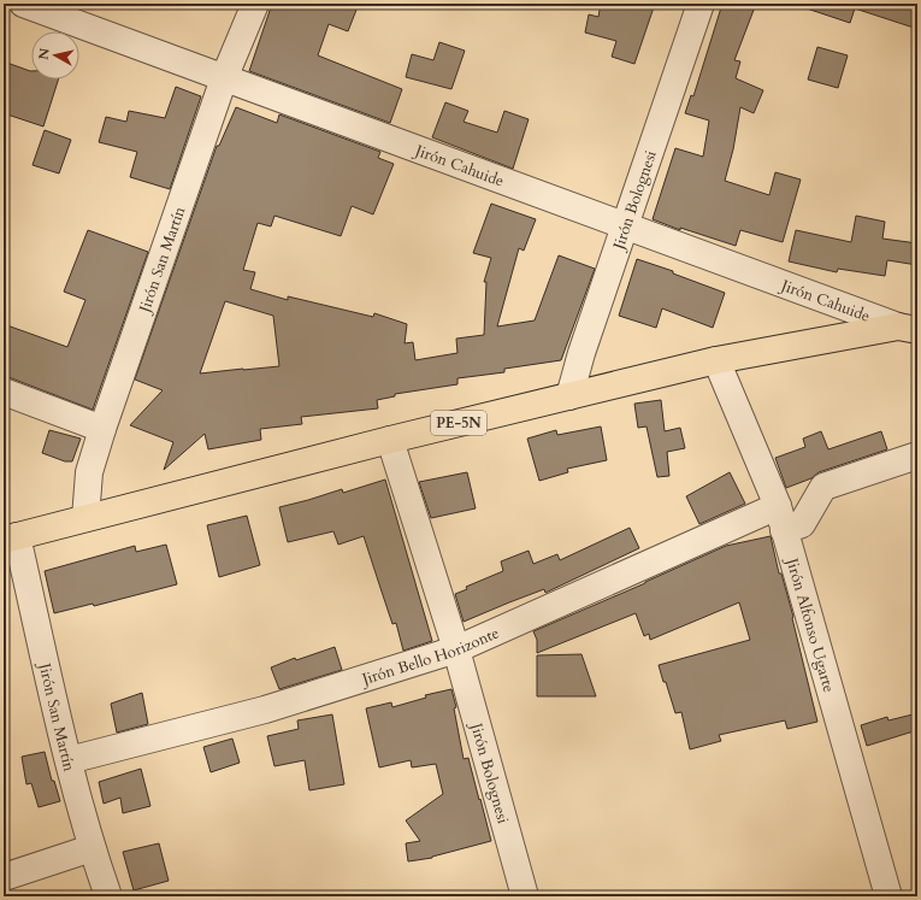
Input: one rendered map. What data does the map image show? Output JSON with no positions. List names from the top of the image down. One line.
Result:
{"streets":{"highway":["PE-5N"],"street":["Jirón Cahuide","Jirón Bolognesi","Jirón San Martín","Jirón Alfonso Ugarte","Jirón Bello Horizonte"]},"crossings":[["Jirón Cahuide","Jirón Bolognesi"],["Jirón Cahuide","Jirón San Martín"],["Jirón Cahuide","PE-5N"],["Jirón Bolognesi","PE-5N"],["Jirón Bolognesi","Jirón Bello Horizonte"],["Jirón San Martín","PE-5N"],["Jirón San Martín","Jirón Bello Horizonte"],["PE-5N","Jirón Alfonso Ugarte"],["Jirón Alfonso Ugarte","Jirón Bello Horizonte"]],"north":"left"}
